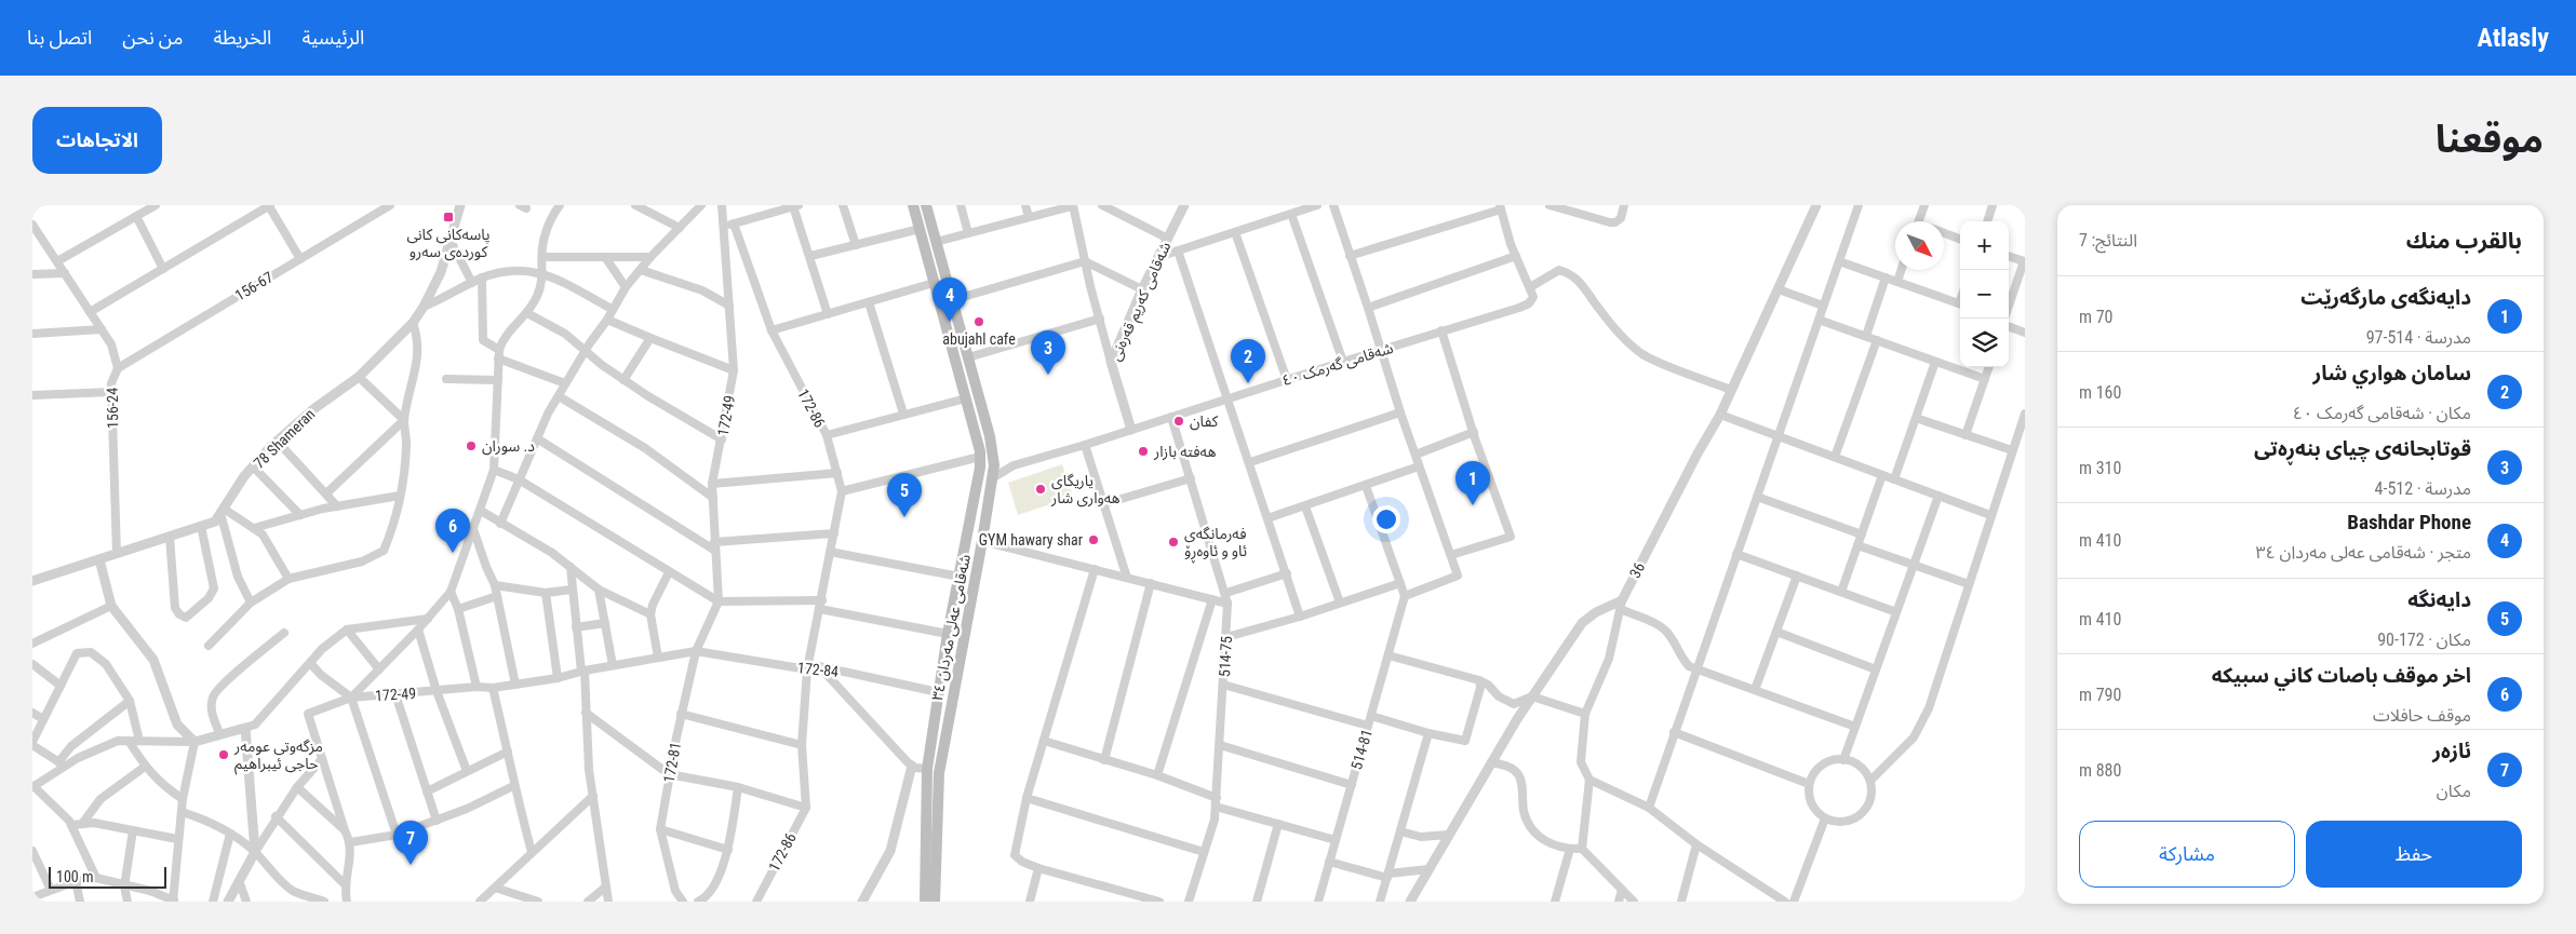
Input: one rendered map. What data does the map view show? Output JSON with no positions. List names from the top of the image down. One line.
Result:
{"streets":{"main road":["شەقامی عەلی مەردان ٣٤"],"street":["156-67","شەقامی کەریم قەرەنی","شەقامی گەرمک ٤٠","156-24","172-86","172-49","78 Shameran","36","514-75","172-84","514-81","172-81"]},"crossings":[["156-67","156-24"],["شەقامی کەریم قەرەنی","شەقامی گەرمک ٤٠"],["شەقامی گەرمک ٤٠","شەقامی عەلی مەردان ٣٤"],["شەقامی گەرمک ٤٠","514-75"],["156-24","78 Shameran"],["172-86","172-84"],["172-49","172-84"],["172-49","172-81"],["شەقامی عەلی مەردان ٣٤","172-84"],["172-84","172-81"]],"places":{"transit":["پاسەکانی کانی کوردەی سەرو"],"other":["abujahl cafe","كفان","د. سوران","هەفتە بازار","یاریگای هەواری شار","GYM hawary shar","فەرمانگەی ئاو و ئاوەڕۆ","مزگەوتی عومەر حاجی ئیبراهیم"]},"scale_bar":"100 m","north":"bottom right","page":{"header":"Atlasly","nav":["الرئيسية","الخريطة","من نحن","اتصل بنا"],"title":"موقعنا","buttons":["الاتجاهات",["حفظ","مشاركة"]],"heading":["بالقرب منك","النتائج: 7"],"map_buttons":["+","−"],"list":[{"mark":"1","name":"دایەنگەی مارگەرێت","note":"مدرسة · 514-97","value":"70 m"},{"mark":"2","name":"سامان هواري شار","note":"مكان · شەقامی گەرمک ٤٠","value":"160 m"},{"mark":"3","name":"قوتابحانەی چیای بنەڕەتی","note":"مدرسة · 512-4","value":"310 m"},{"mark":"4","name":"Bashdar Phone","note":"متجر · شەقامی عەلی مەردان ٣٤","value":"410 m"},{"mark":"5","name":"دایەنگە","note":"مكان · 172-90","value":"410 m"},{"mark":"6","name":"اخر موقف باصات كاني سبيكه","note":"موقف حافلات","value":"790 m"},{"mark":"7","name":"ئازەر","note":"مكان","value":"880 m"}],"pins":["4","3","2","1","5","6","7"],"scale":"100 m"}}
